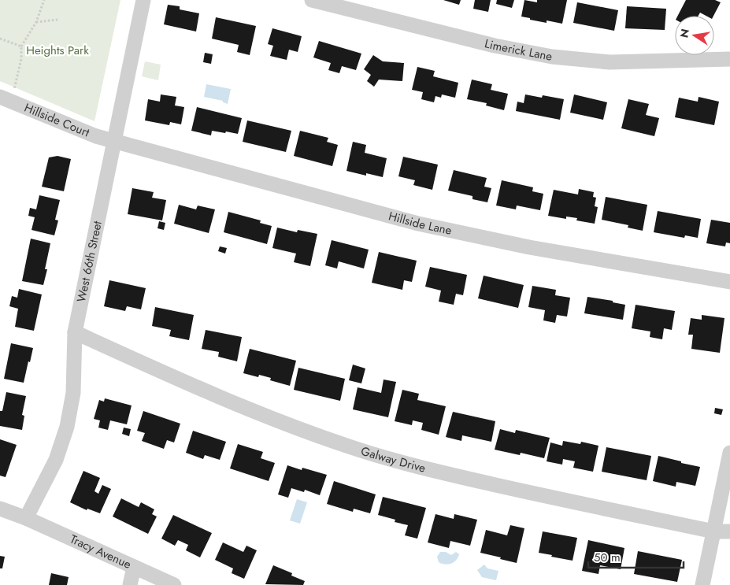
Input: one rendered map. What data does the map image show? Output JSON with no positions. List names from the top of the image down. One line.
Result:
{"streets":{"street":["Limerick Lane","Hillside Court","Hillside Lane","West 66th Street","Galway Drive","Tracy Avenue"]},"crossings":[["Hillside Court","Hillside Lane"],["Hillside Court","West 66th Street"],["Hillside Lane","West 66th Street"],["West 66th Street","Galway Drive"],["West 66th Street","Tracy Avenue"]],"parks":["Heights Park"],"scale_bar":"50 m","north":"left"}
